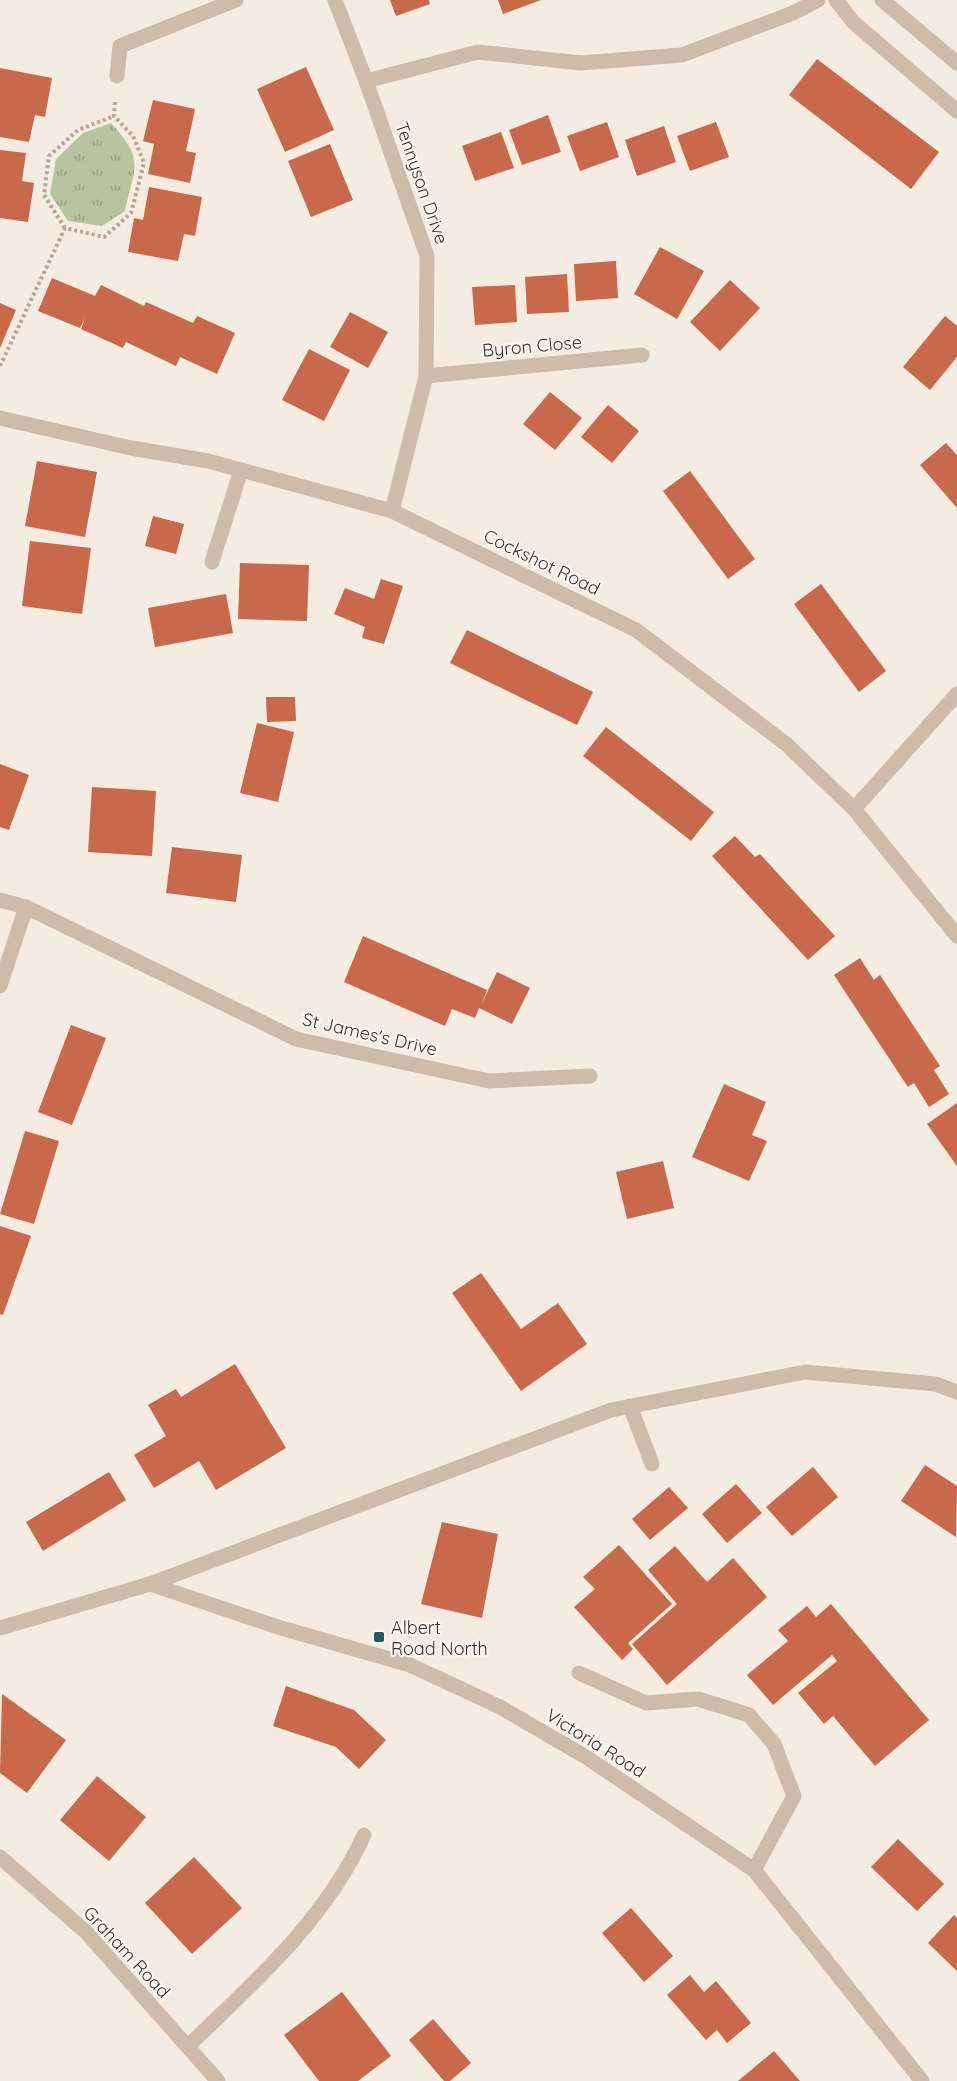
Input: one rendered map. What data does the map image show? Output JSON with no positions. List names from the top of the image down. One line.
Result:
{"streets":{"street":["Tennyson Drive","Byron Close","Cockshot Road","St James's Drive","Victoria Road","Graham Road"]},"crossings":[["Tennyson Drive","Byron Close"],["Tennyson Drive","Cockshot Road"]],"places":{"transit":["Albert Road North"]}}
